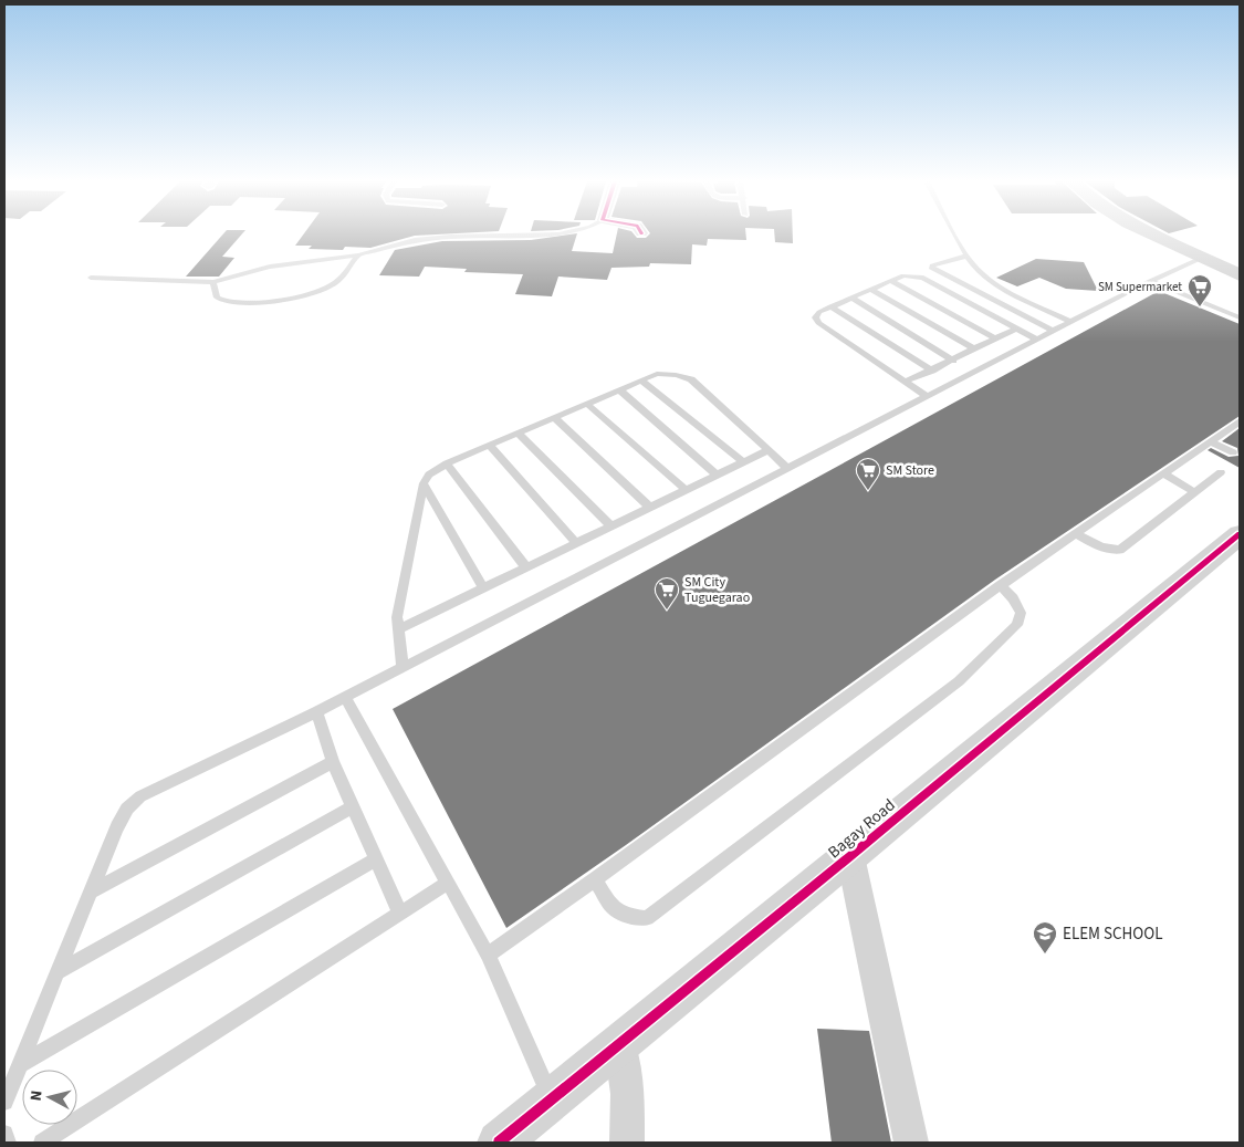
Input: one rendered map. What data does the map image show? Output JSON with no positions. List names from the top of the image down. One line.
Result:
{"streets":{"street":["Bagay Road"]},"places":{"supermarket":["SM Supermarket","SM Store","SM City Tuguegarao"],"school or university":["ELEM SCHOOL"]},"north":"left"}
